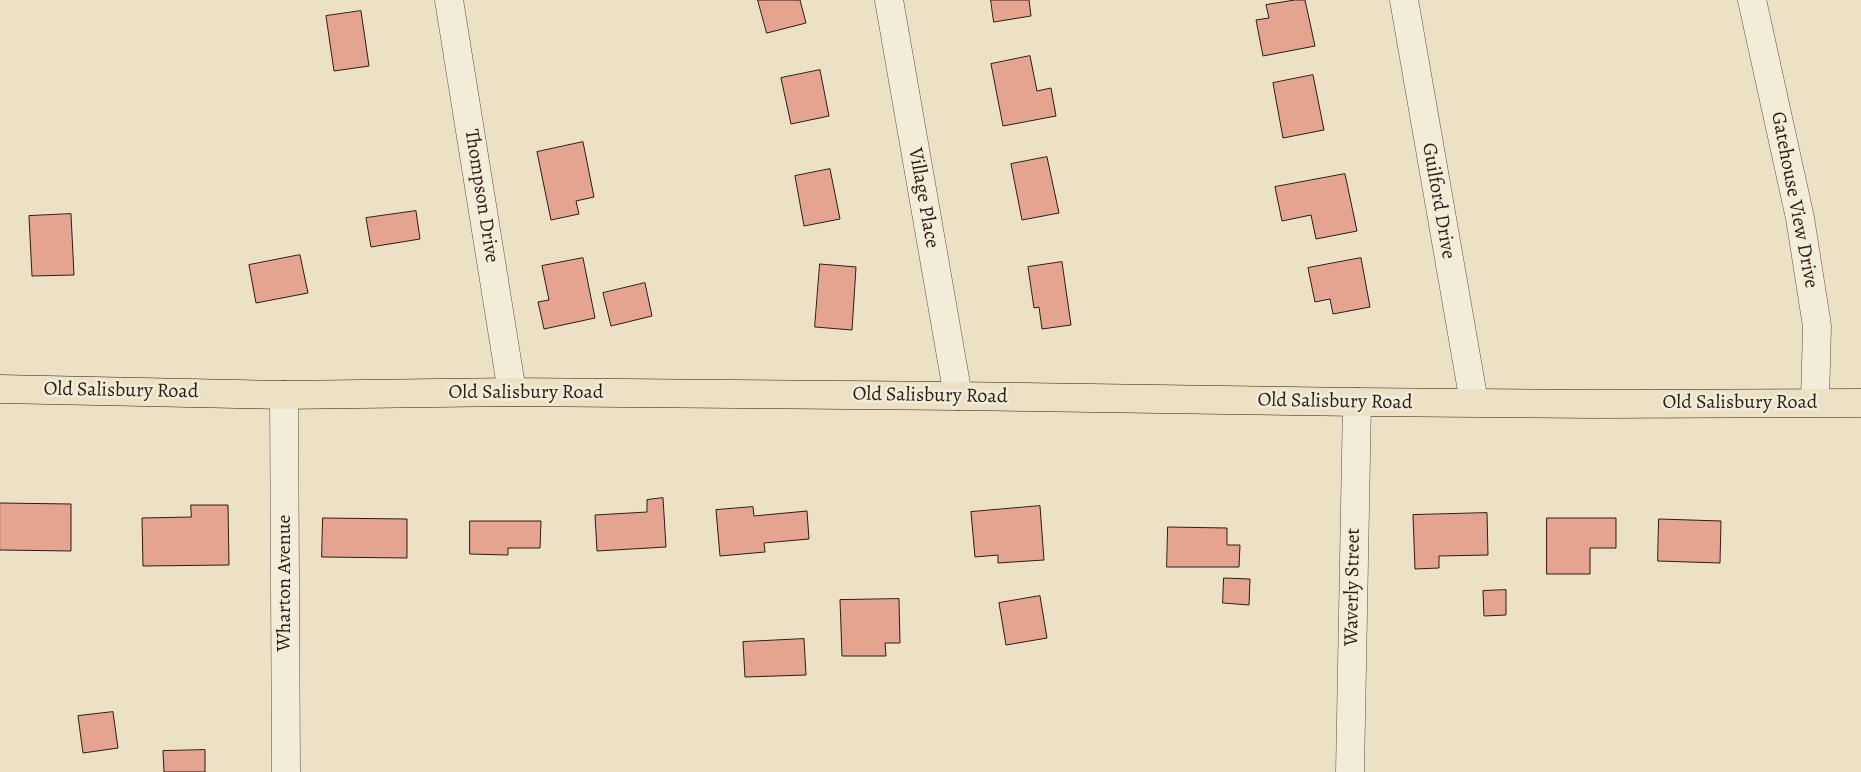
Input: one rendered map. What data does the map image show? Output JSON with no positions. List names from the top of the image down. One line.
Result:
{"streets":{"main road":["Old Salisbury Road"],"street":["Thompson Drive","Village Place","Gatehouse View Drive","Guilford Drive","Wharton Avenue","Waverly Street"]},"crossings":[["Thompson Drive","Old Salisbury Road"],["Village Place","Old Salisbury Road"],["Gatehouse View Drive","Old Salisbury Road"],["Guilford Drive","Old Salisbury Road"],["Old Salisbury Road","Wharton Avenue"],["Old Salisbury Road","Waverly Street"]]}
